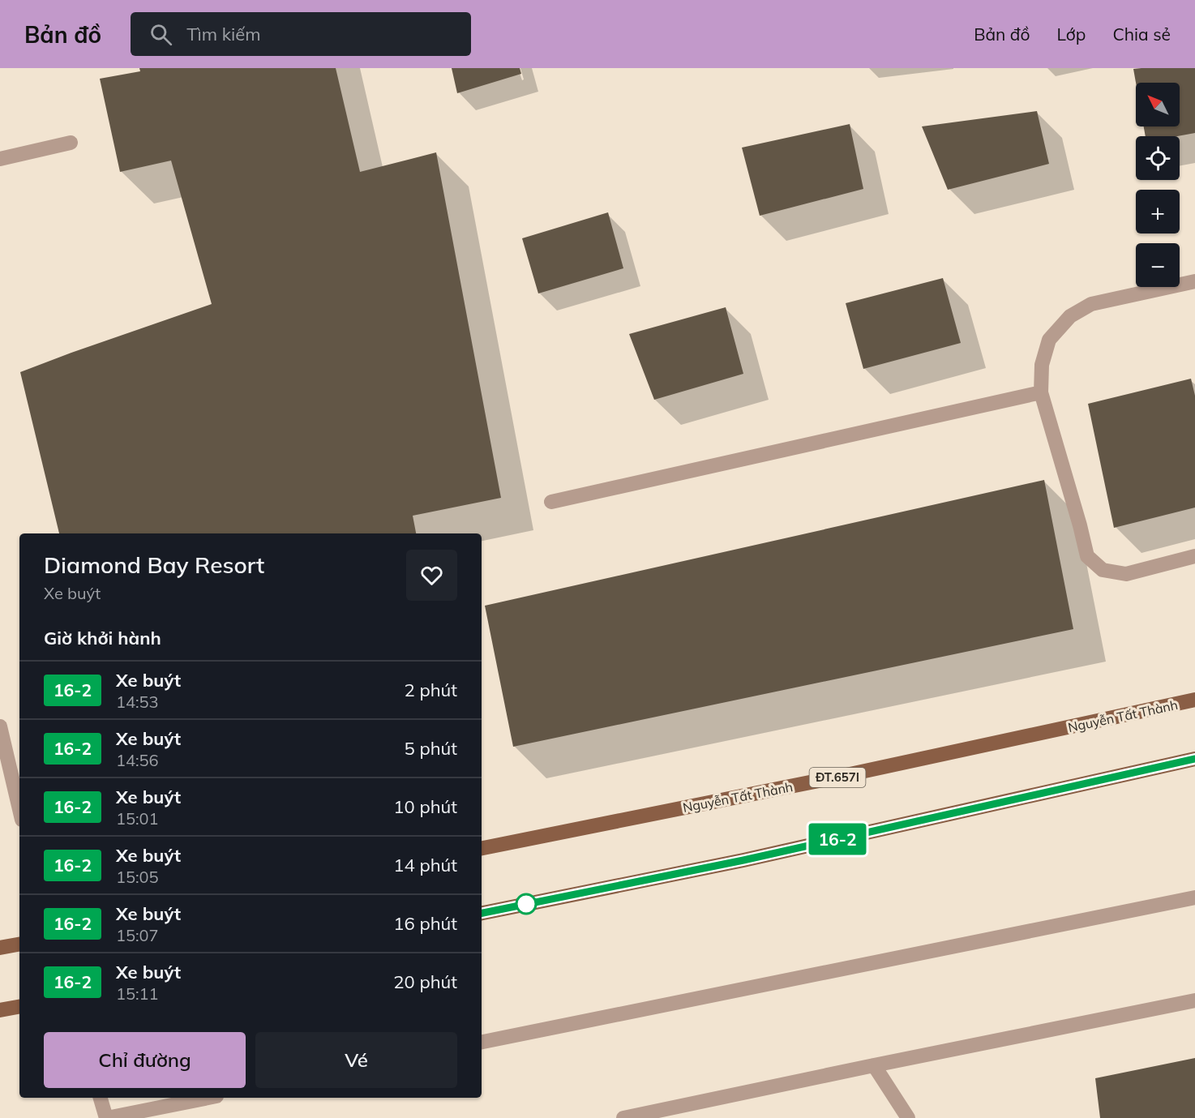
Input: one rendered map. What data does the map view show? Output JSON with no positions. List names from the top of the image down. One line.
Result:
{"streets":{"main road":["Nguyễn Tất Thành","ĐT.657I"]},"lines":["bus line 16-2"],"north":"top left","page":{"header":"Bản đồ","search":"Tìm kiếm","nav":["Bản đồ","Lớp","Chia sẻ"],"on_map":"16-2","map_buttons":["+","−"],"heading":[["Diamond Bay Resort","Xe buýt"],"Giờ khởi hành"],"list":[{"mark":"16-2","name":"Xe buýt","note":"14:53","value":"2 phút"},{"mark":"16-2","name":"Xe buýt","note":"14:56","value":"5 phút"},{"mark":"16-2","name":"Xe buýt","note":"15:01","value":"10 phút"},{"mark":"16-2","name":"Xe buýt","note":"15:05","value":"14 phút"},{"mark":"16-2","name":"Xe buýt","note":"15:07","value":"16 phút"},{"mark":"16-2","name":"Xe buýt","note":"15:11","value":"20 phút"}],"buttons":["Chỉ đường","Vé"]}}
